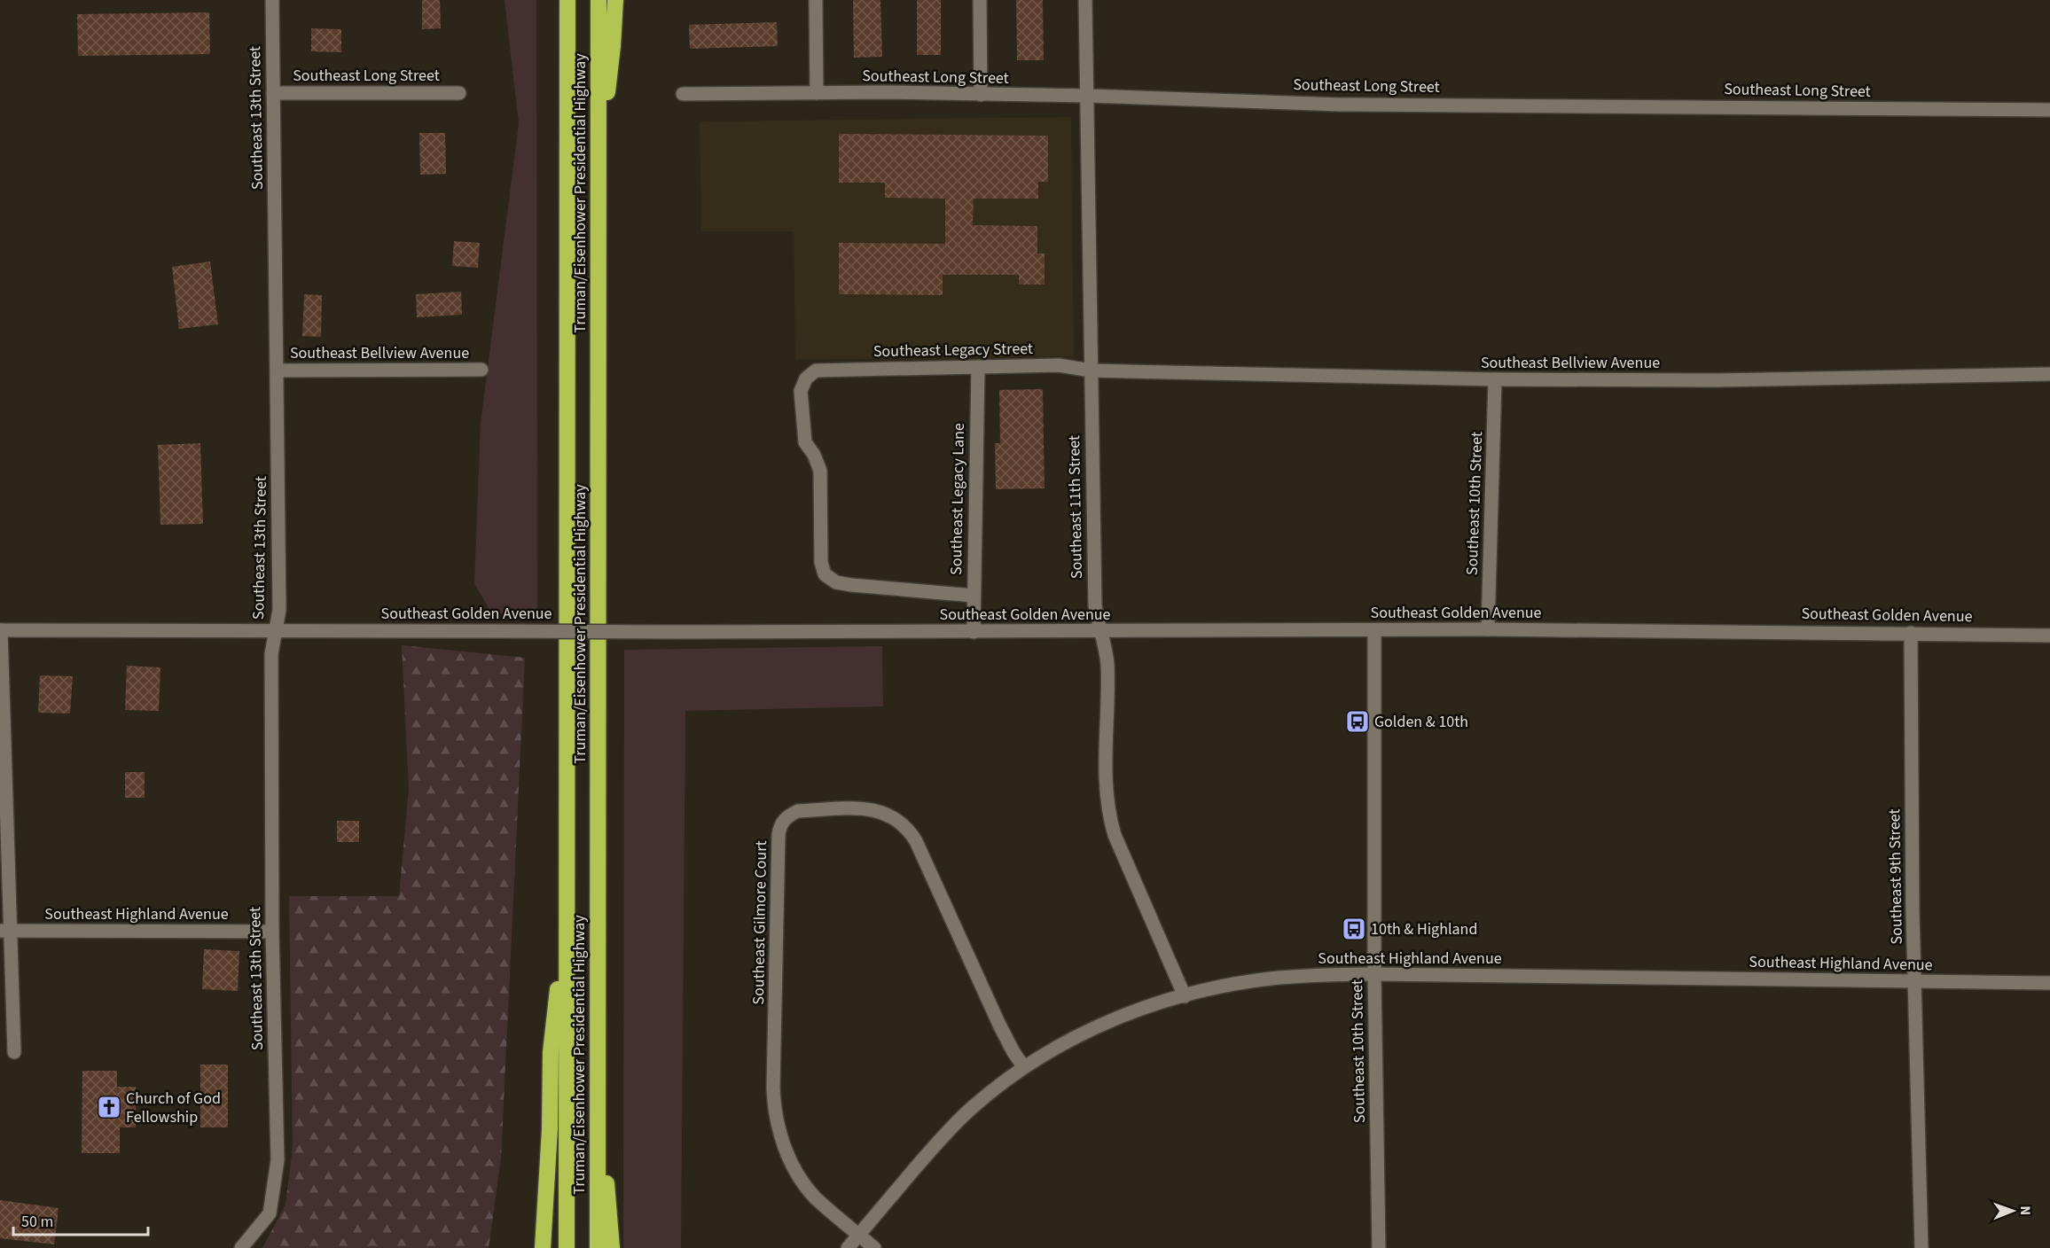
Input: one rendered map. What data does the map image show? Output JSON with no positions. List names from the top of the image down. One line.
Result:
{"streets":{"highway":["Truman/Eisenhower Presidential Highway"],"street":["Southeast Long Street","Southeast 13th Street","Southeast Legacy Street","Southeast Bellview Avenue","Southeast Legacy Lane","Southeast 10th Street","Southeast 11th Street","Southeast Golden Avenue","Southeast 9th Street","Southeast Highland Avenue","Southeast Gilmore Court"]},"crossings":[["Southeast Long Street","Southeast 13th Street"],["Southeast Long Street","Southeast 11th Street"],["Southeast 13th Street","Southeast Bellview Avenue"],["Southeast 13th Street","Southeast Golden Avenue"],["Southeast 13th Street","Southeast Highland Avenue"],["Southeast Legacy Street","Southeast Bellview Avenue"],["Southeast Legacy Street","Southeast Legacy Lane"],["Southeast Legacy Street","Southeast 11th Street"],["Southeast Bellview Avenue","Southeast 10th Street"],["Southeast Bellview Avenue","Southeast 11th Street"],["Southeast Legacy Lane","Southeast Golden Avenue"],["Southeast 10th Street","Southeast Golden Avenue"],["Southeast 10th Street","Southeast Highland Avenue"],["Southeast 11th Street","Southeast Golden Avenue"],["Southeast 11th Street","Southeast Highland Avenue"],["Southeast Golden Avenue","Southeast 9th Street"],["Southeast 9th Street","Southeast Highland Avenue"],["Southeast Highland Avenue","Southeast Gilmore Court"]],"places":{"bus stop":["Golden & 10th","10th & Highland"],"church":["Church of God Fellowship"]},"scale_bar":"50 m","north":"right"}
